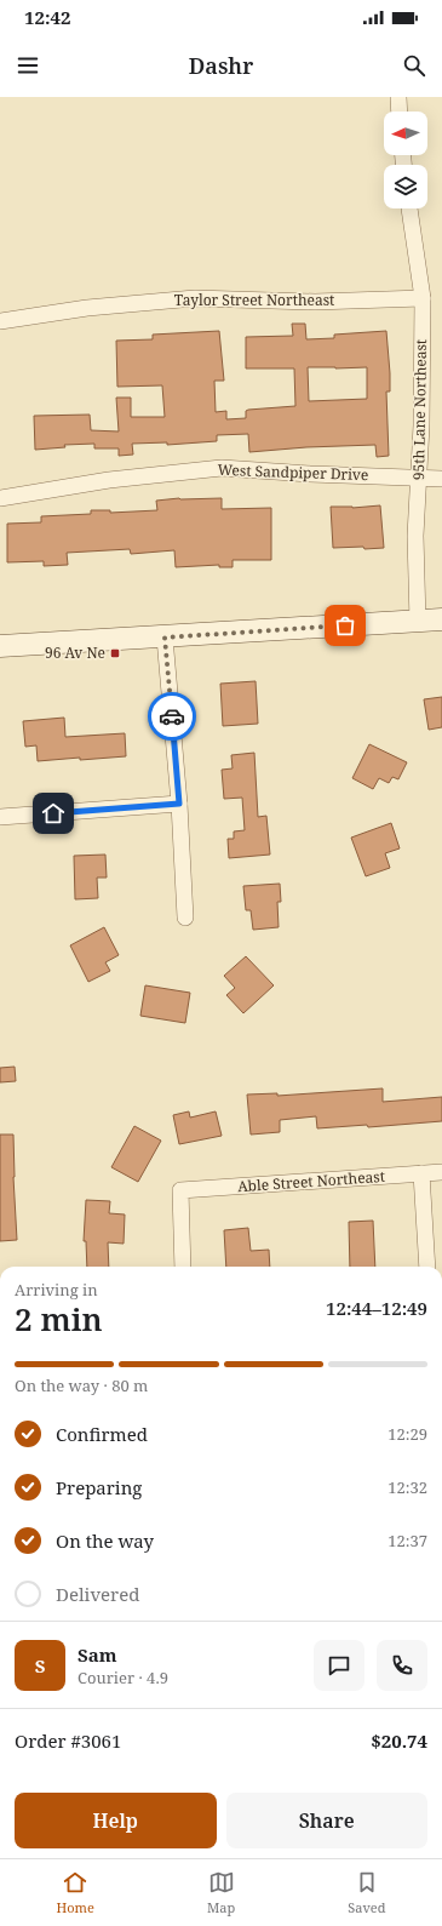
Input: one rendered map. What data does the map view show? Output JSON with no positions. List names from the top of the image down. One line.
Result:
{"streets":{"street":["Taylor Street Northeast","95th Lane Northeast","West Sandpiper Drive","Able Street Northeast"]},"crossings":[["Taylor Street Northeast","95th Lane Northeast"],["95th Lane Northeast","West Sandpiper Drive"]],"places":{"transit":["96 Av Ne"]},"north":"left","page":{"status":"12:42","header":"Dashr","heading":["2 min","Arriving in","12:44–12:49"],"panel":["Sam","Courier · 4.9","Order #3061","$20.74"],"bar":"On the way · 80 m","list":[["Confirmed","12:29"],["Preparing","12:32"],["On the way","12:37"],"Delivered"],"round":"S","buttons":["Help","Share"],"tabs":["Home","Map","Saved"]}}
